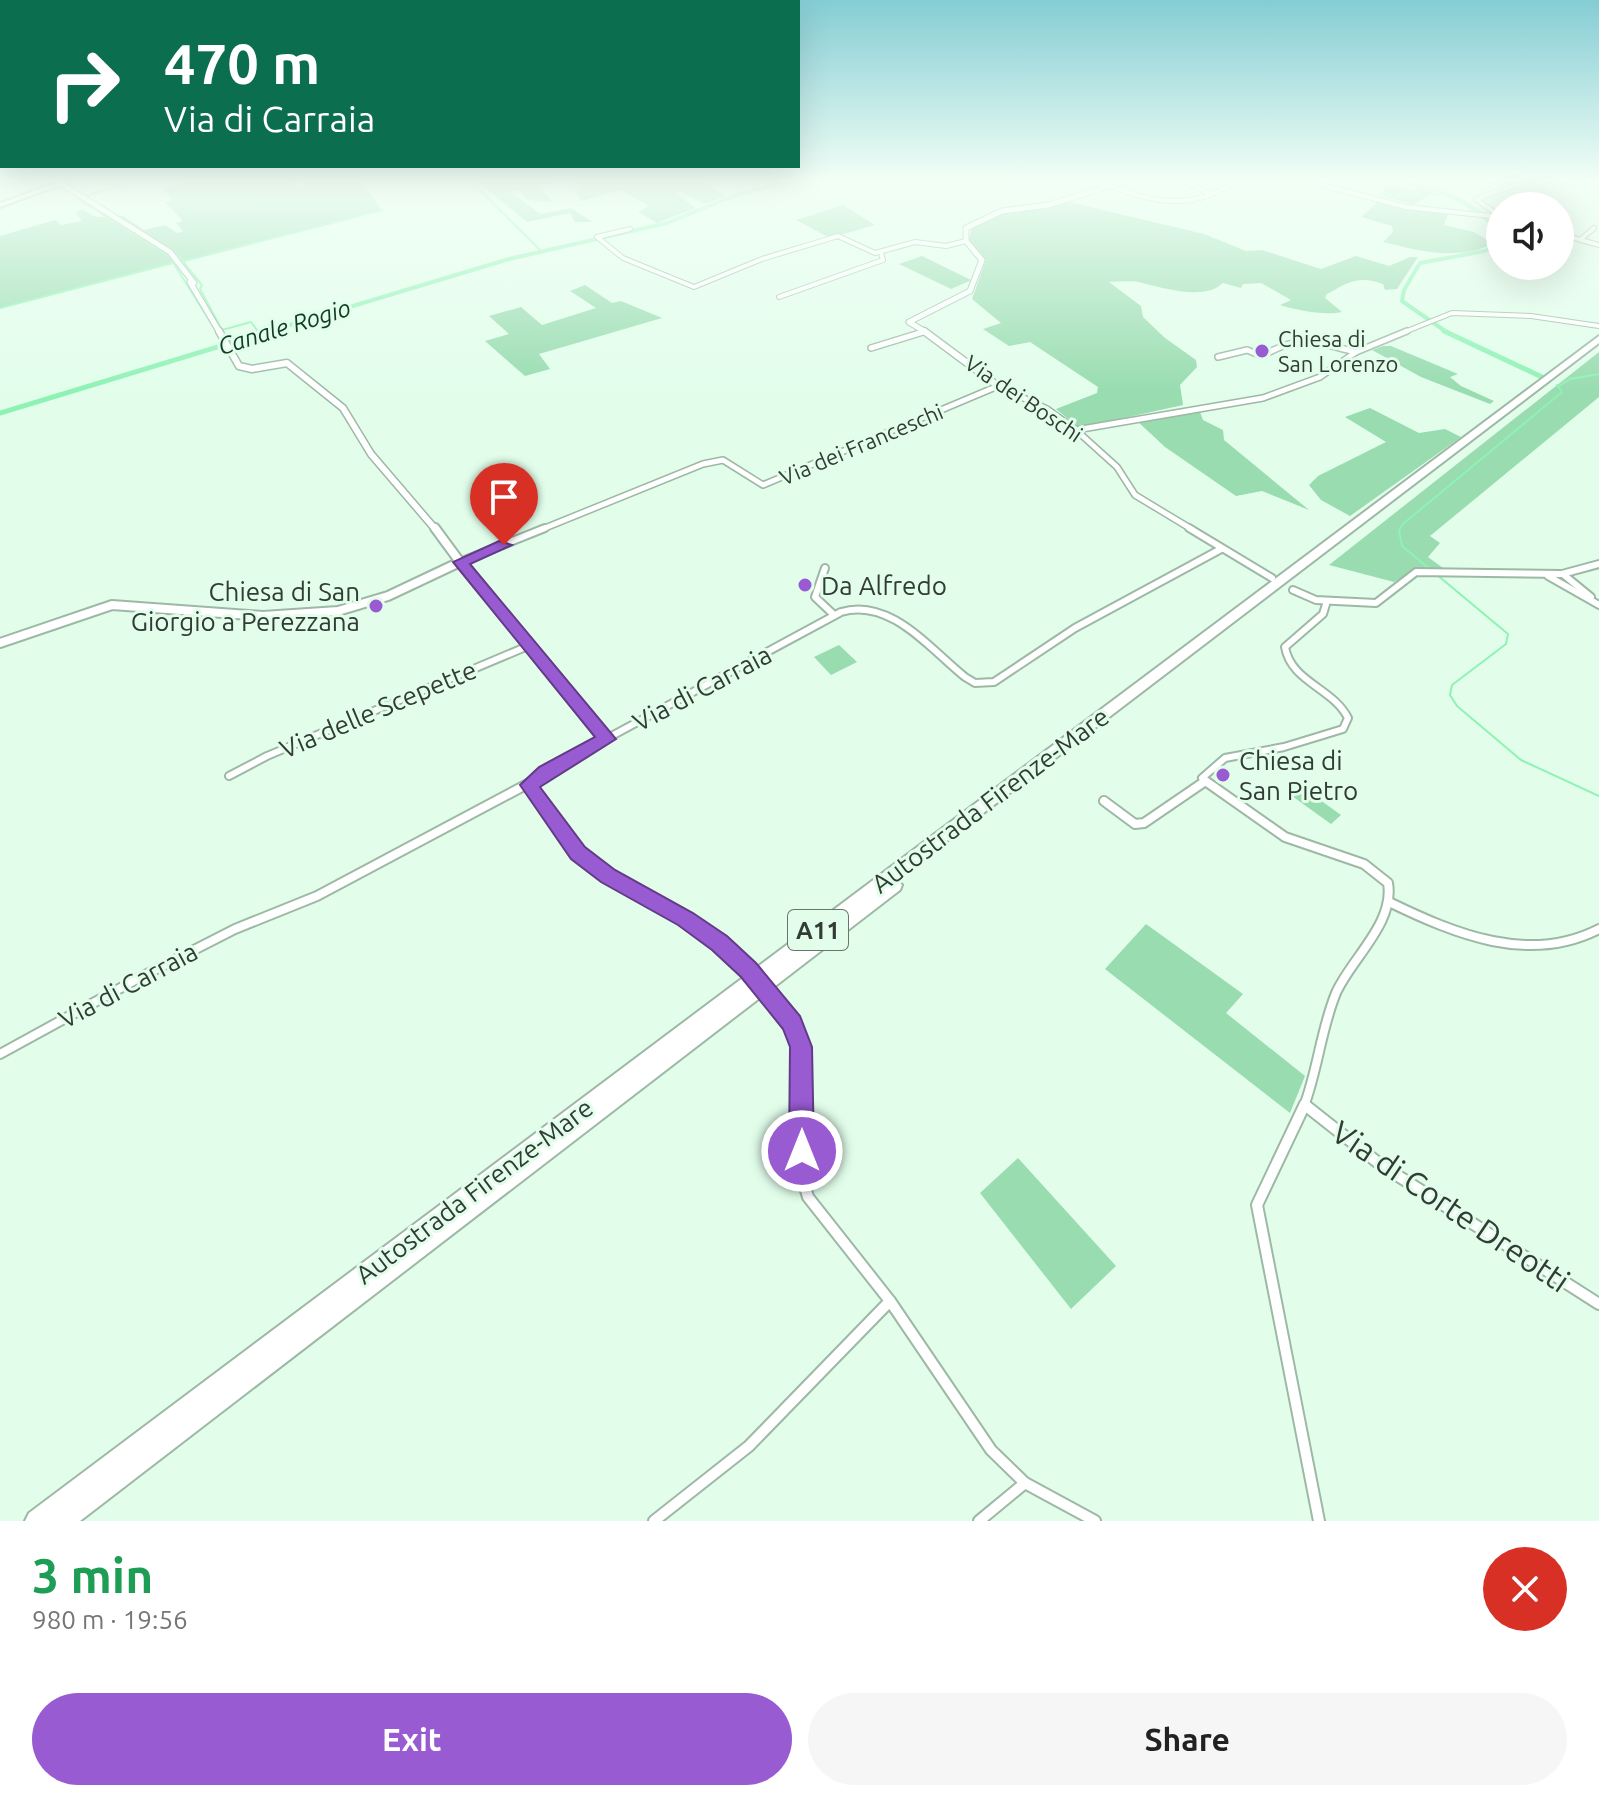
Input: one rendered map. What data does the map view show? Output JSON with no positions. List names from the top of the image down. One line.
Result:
{"streets":{"highway":["Autostrada Firenze-Mare","A11"],"street":["Via dei Boschi","Via dei Franceschi","Via di Carraia","Via delle Scepette","Via di Corte Dreotti"]},"crossings":[["Via dei Boschi","Via dei Franceschi"],["Via dei Boschi","Via di Carraia"]],"water":["Canale Rogio"],"places":["Chiesa di San Lorenzo","Da Alfredo","Chiesa di San Giorgio a Perezzana","Chiesa di San Pietro"],"page":{"turn":["470 m","Via di Carraia"],"heading":["3 min","980 m · 19:56"],"buttons":["Exit","Share"]}}
